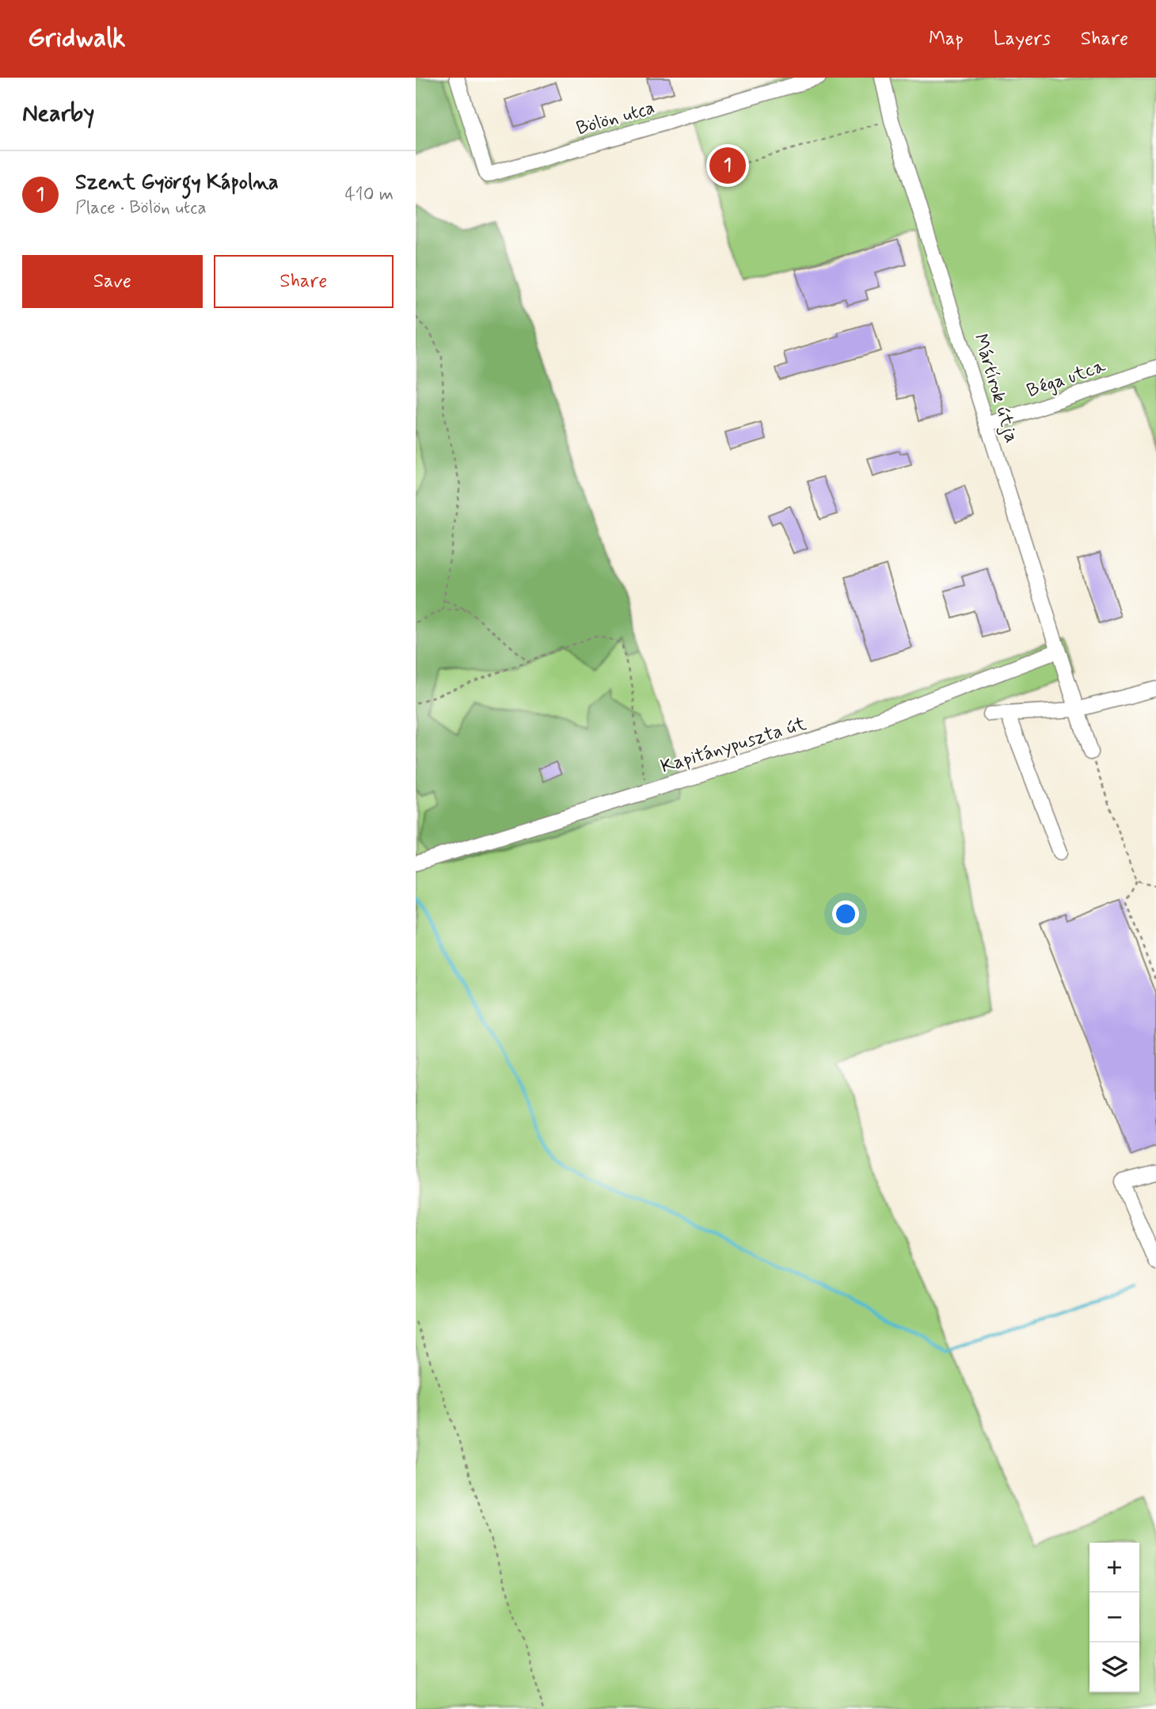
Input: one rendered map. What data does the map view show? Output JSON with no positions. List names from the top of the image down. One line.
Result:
{"streets":{"street":["Bölön utca","Béga utca","Mártírok útja","Kapitánypuszta út"]},"crossings":[["Béga utca","Mártírok útja"],["Mártírok útja","Kapitánypuszta út"]],"page":{"header":"Gridwalk","nav":["Map","Layers","Share"],"heading":"Nearby","pins":"1","list":[{"mark":"1","name":"Szent György Kápolna","note":"Place · Bölön utca","value":"410 m"}],"buttons":["Save","Share"],"map_buttons":["+","−"]}}
